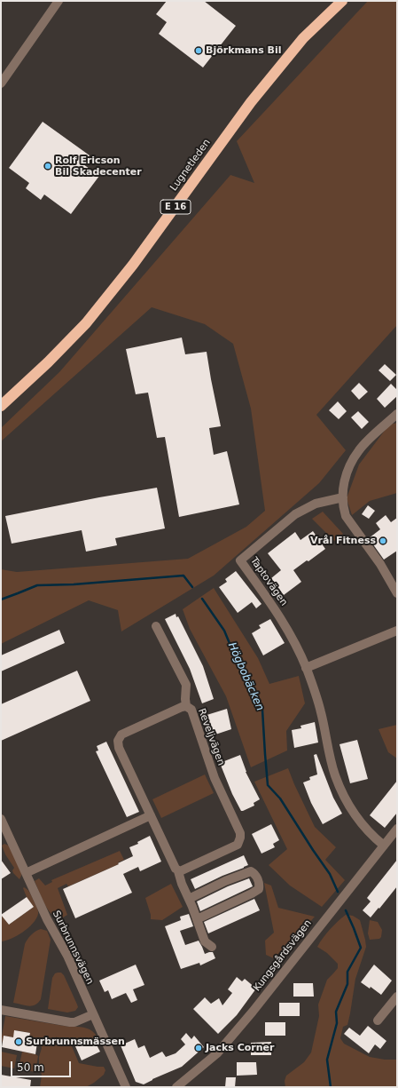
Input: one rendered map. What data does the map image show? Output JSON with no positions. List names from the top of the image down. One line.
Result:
{"streets":{"highway":["Lugnetleden","E 16"],"street":["Taptovägen","Reveljvägen","Surbrunnsvägen","Kungsgårdsvägen"]},"crossings":[["Taptovägen","Kungsgårdsvägen"]],"water":["Högbobäcken"],"places":["Björkmans Bil","Rolf Ericson Bil Skadecenter","Vrål Fitness","Surbrunnsmässen","Jacks Corner"],"scale_bar":"50 m"}
